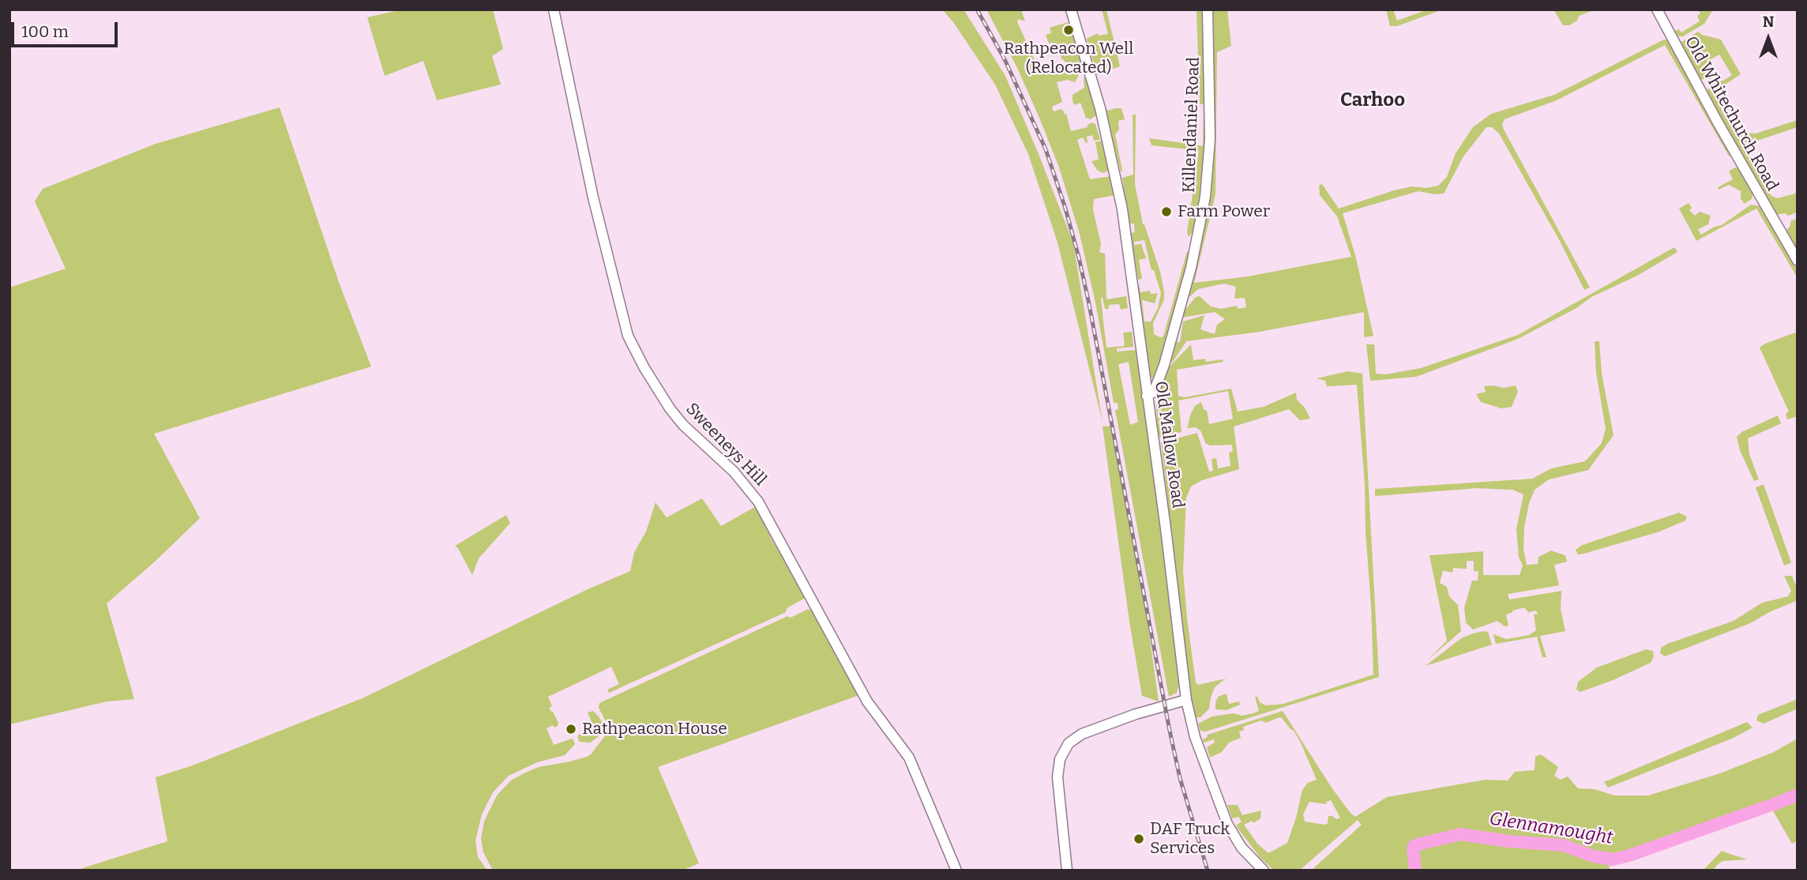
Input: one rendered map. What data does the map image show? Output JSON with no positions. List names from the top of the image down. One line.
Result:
{"streets":{"street":["Old Whitechurch Road","Killendaniel Road","Sweeneys Hill","Old Mallow Road"]},"crossings":[["Killendaniel Road","Old Mallow Road"]],"districts":["Carhoo"],"water":["Glennamought"],"places":["Rathpeacon Well (Relocated)","Farm Power","Rathpeacon House","DAF Truck Services"],"scale_bar":"100 m","north":"top"}
